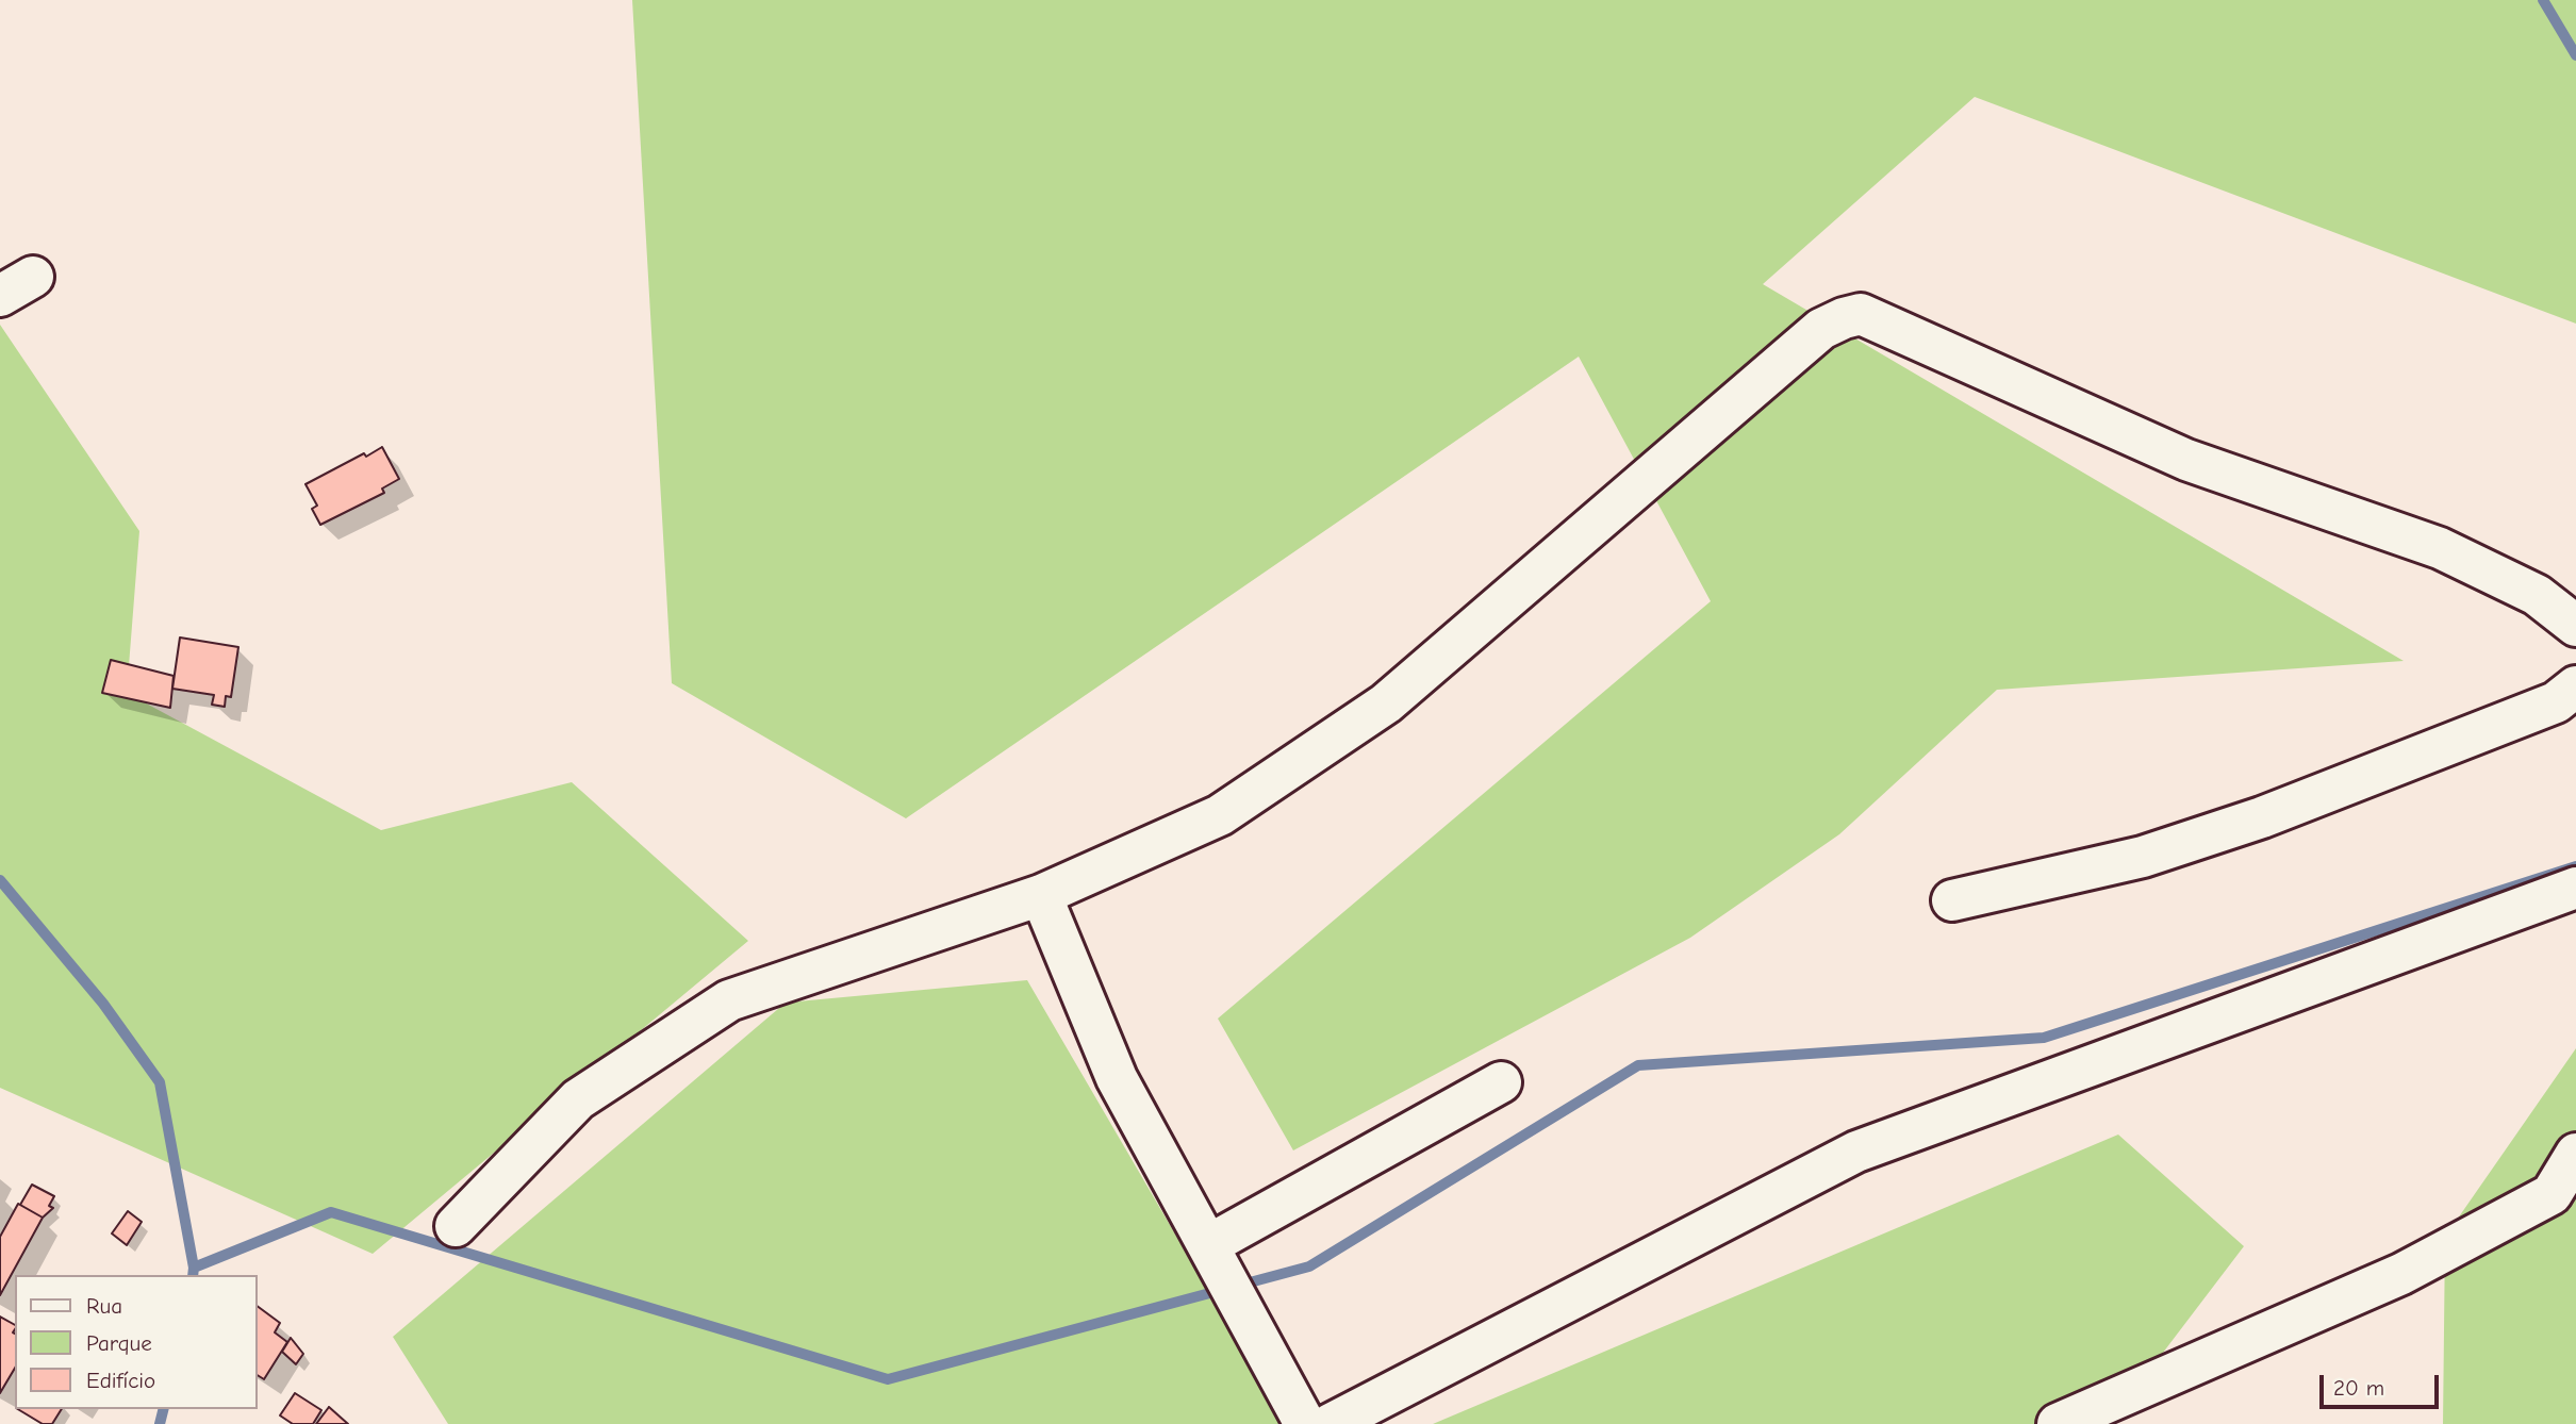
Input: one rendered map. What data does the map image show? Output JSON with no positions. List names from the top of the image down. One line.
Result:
{"legend":["Rua","Parque","Edifício"],"scale_bar":"20 m"}
